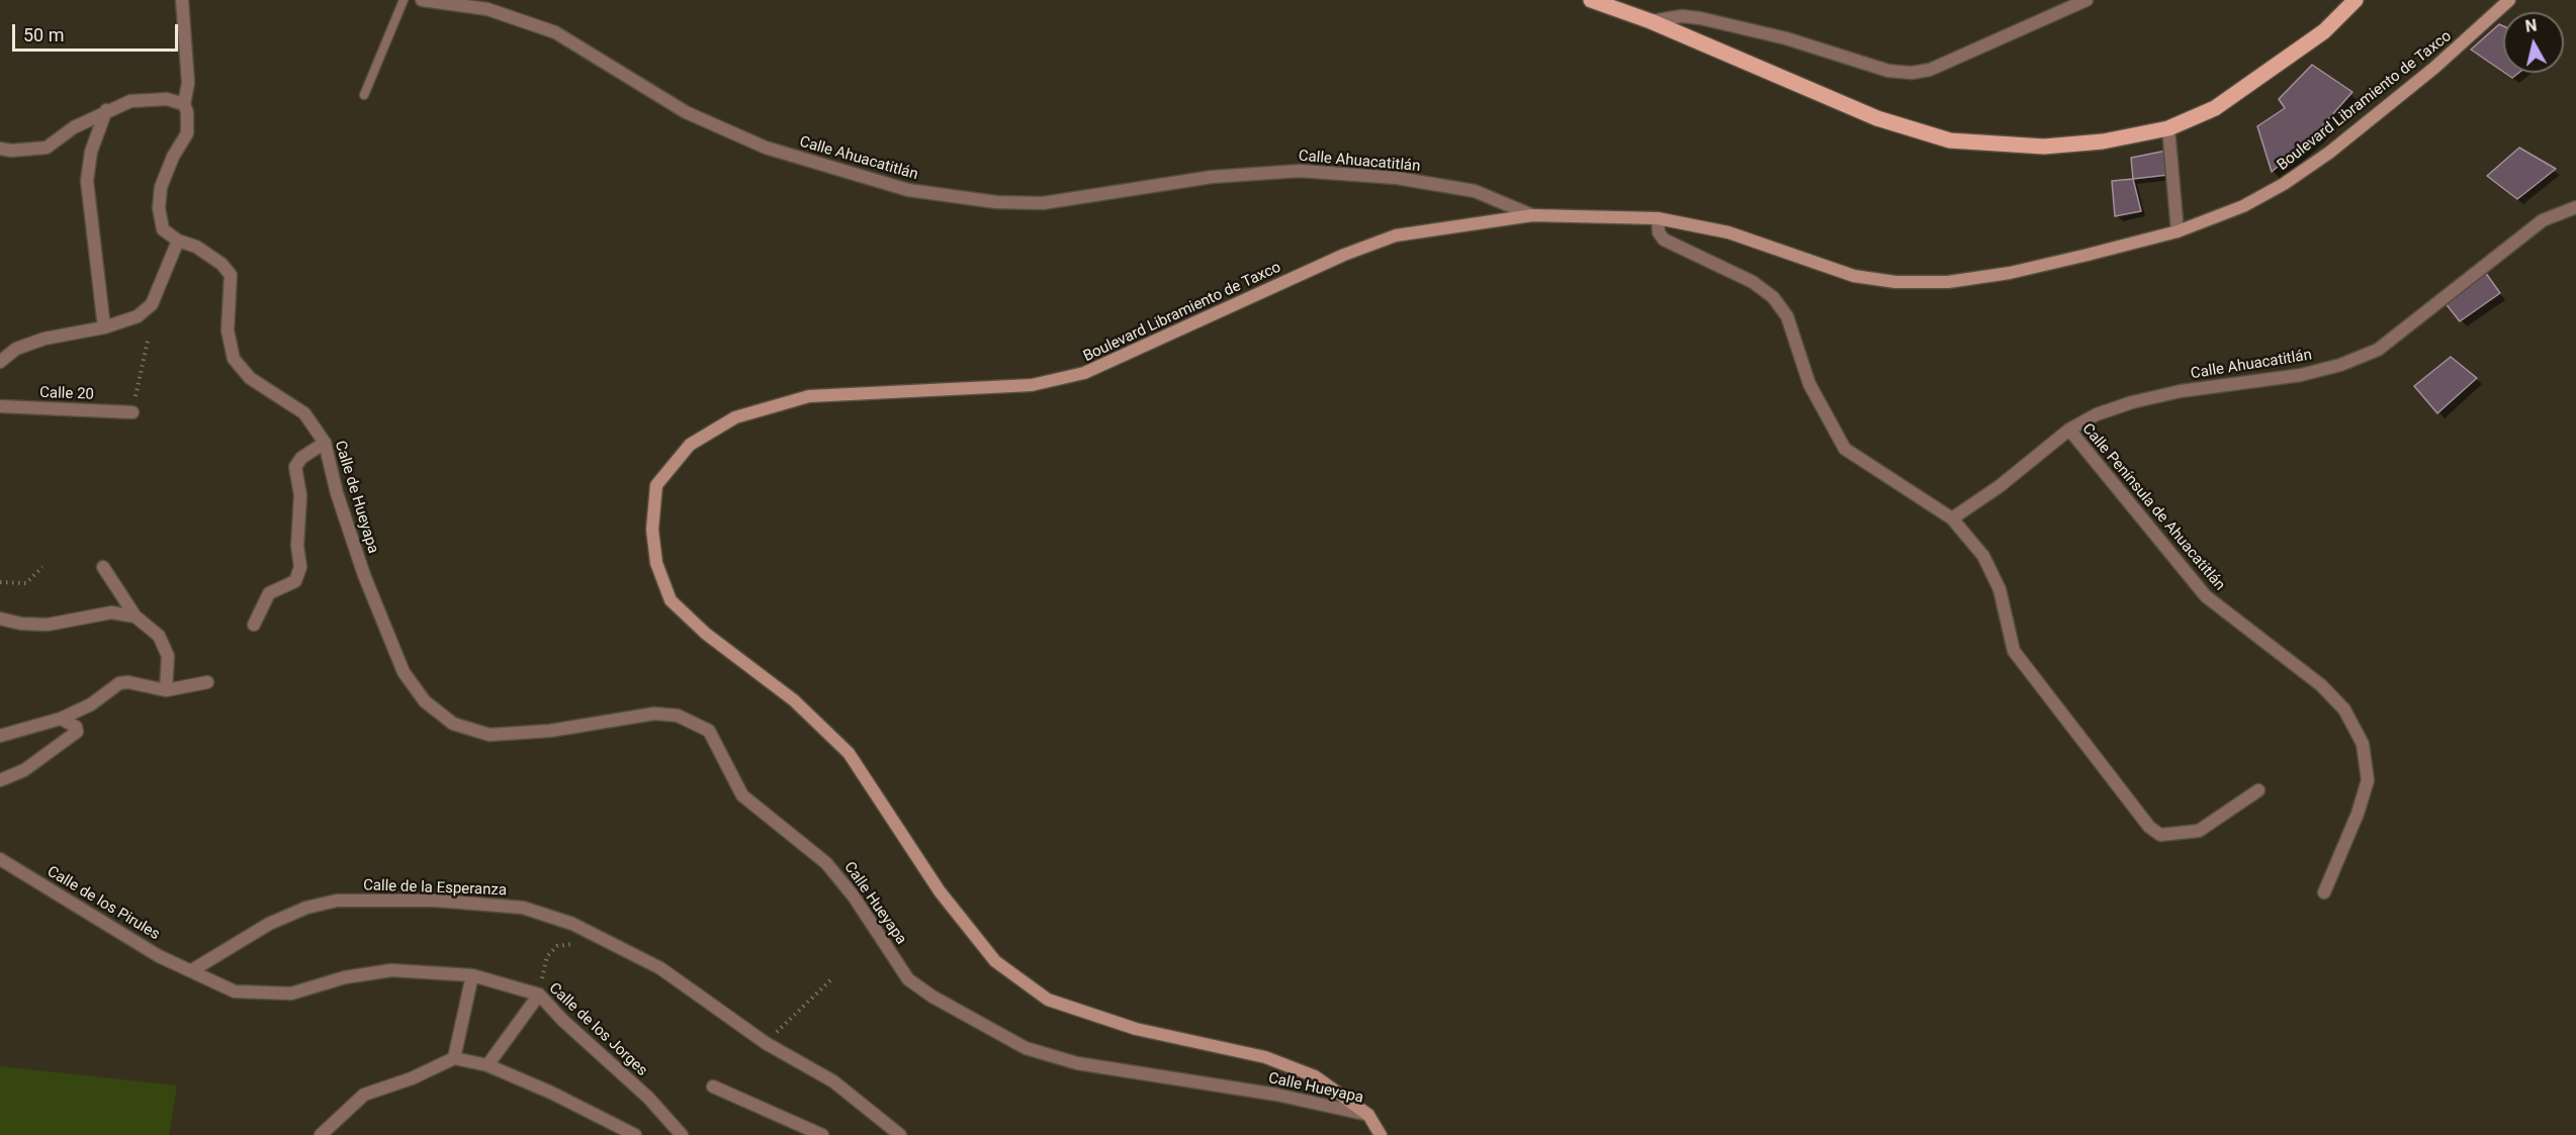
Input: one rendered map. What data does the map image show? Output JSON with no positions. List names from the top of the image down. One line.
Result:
{"streets":{"main road":["Boulevard Libramiento de Taxco"],"street":["Calle Ahuacatitlán","Calle 20","Calle de Hueyapa","Calle Península de Ahuacatitlán","Calle de la Esperanza","Calle de los Pirules","Calle Hueyapa","Calle de los Jorges"]},"crossings":[["Boulevard Libramiento de Taxco","Calle Ahuacatitlán"],["Boulevard Libramiento de Taxco","Calle Hueyapa"],["Calle Ahuacatitlán","Calle Península de Ahuacatitlán"],["Calle de Hueyapa","Calle Hueyapa"],["Calle de la Esperanza","Calle de los Pirules"],["Calle de la Esperanza","Calle de los Jorges"],["Calle de los Pirules","Calle de los Jorges"]],"scale_bar":"50 m","north":"top"}
